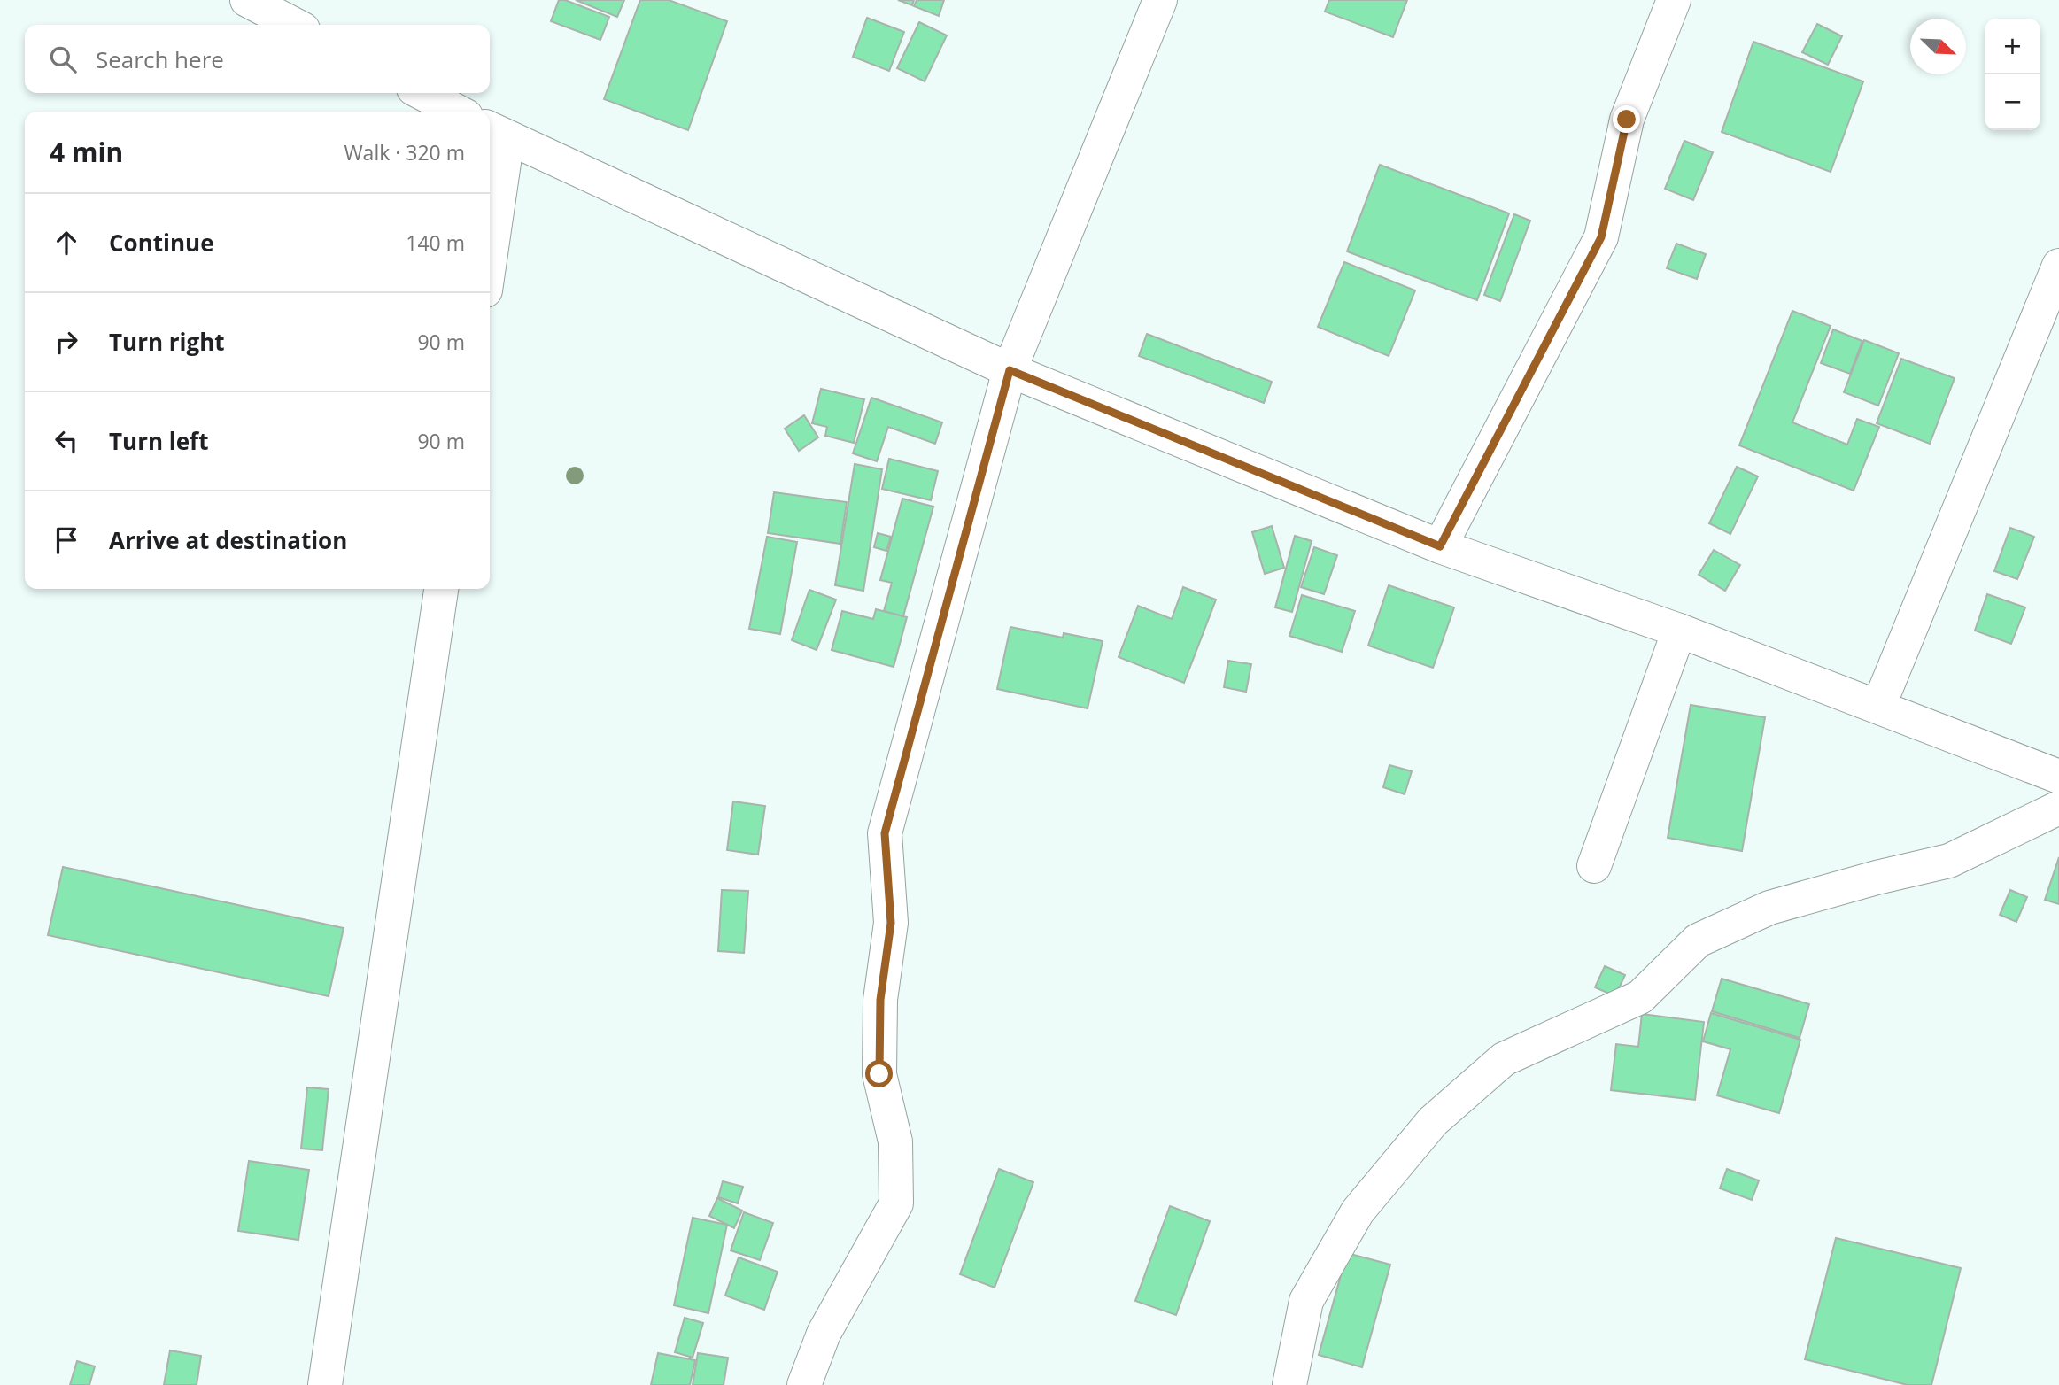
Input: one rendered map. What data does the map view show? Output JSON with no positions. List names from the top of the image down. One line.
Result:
{"north":"bottom right","page":{"map_buttons":["+","−"],"search":"Search here","heading":["4 min","Walk · 320 m"],"list":[["Continue","140 m"],["Turn right","90 m"],["Turn left","90 m"],"Arrive at destination"]}}
